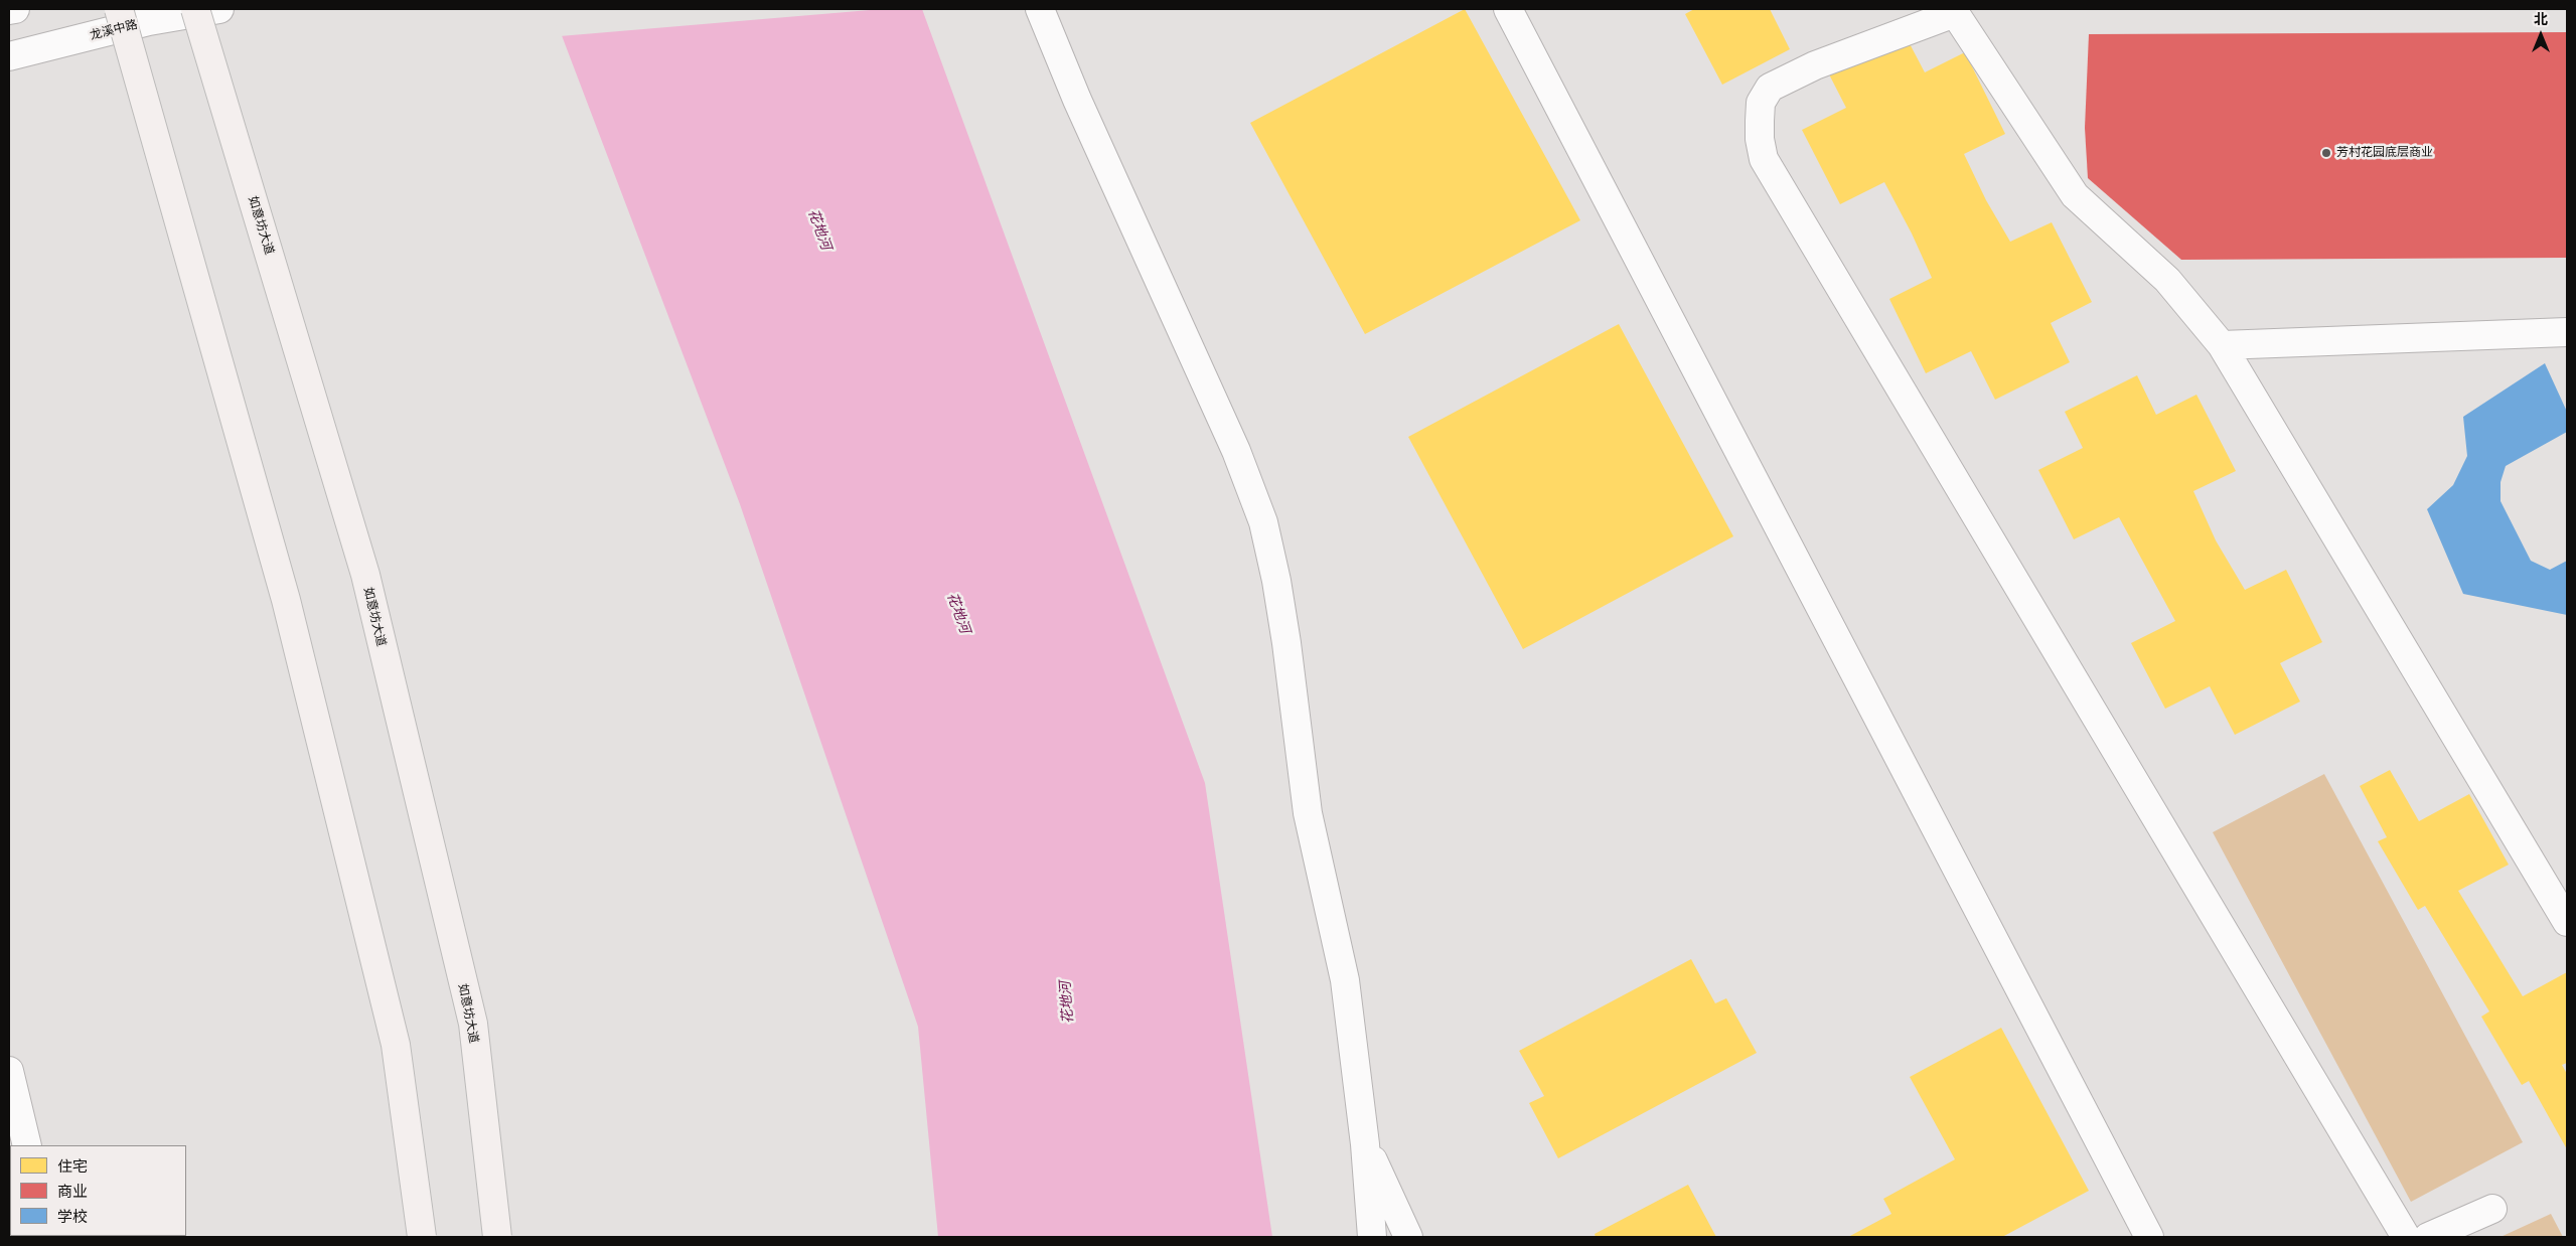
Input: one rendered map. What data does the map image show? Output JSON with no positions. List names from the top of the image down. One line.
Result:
{"streets":{"main road":["如意坊大道"],"street":["龙溪中路"]},"water":["花地河"],"places":["芳村花园底层商业"],"legend":["住宅","商业","学校"],"north":"top"}
